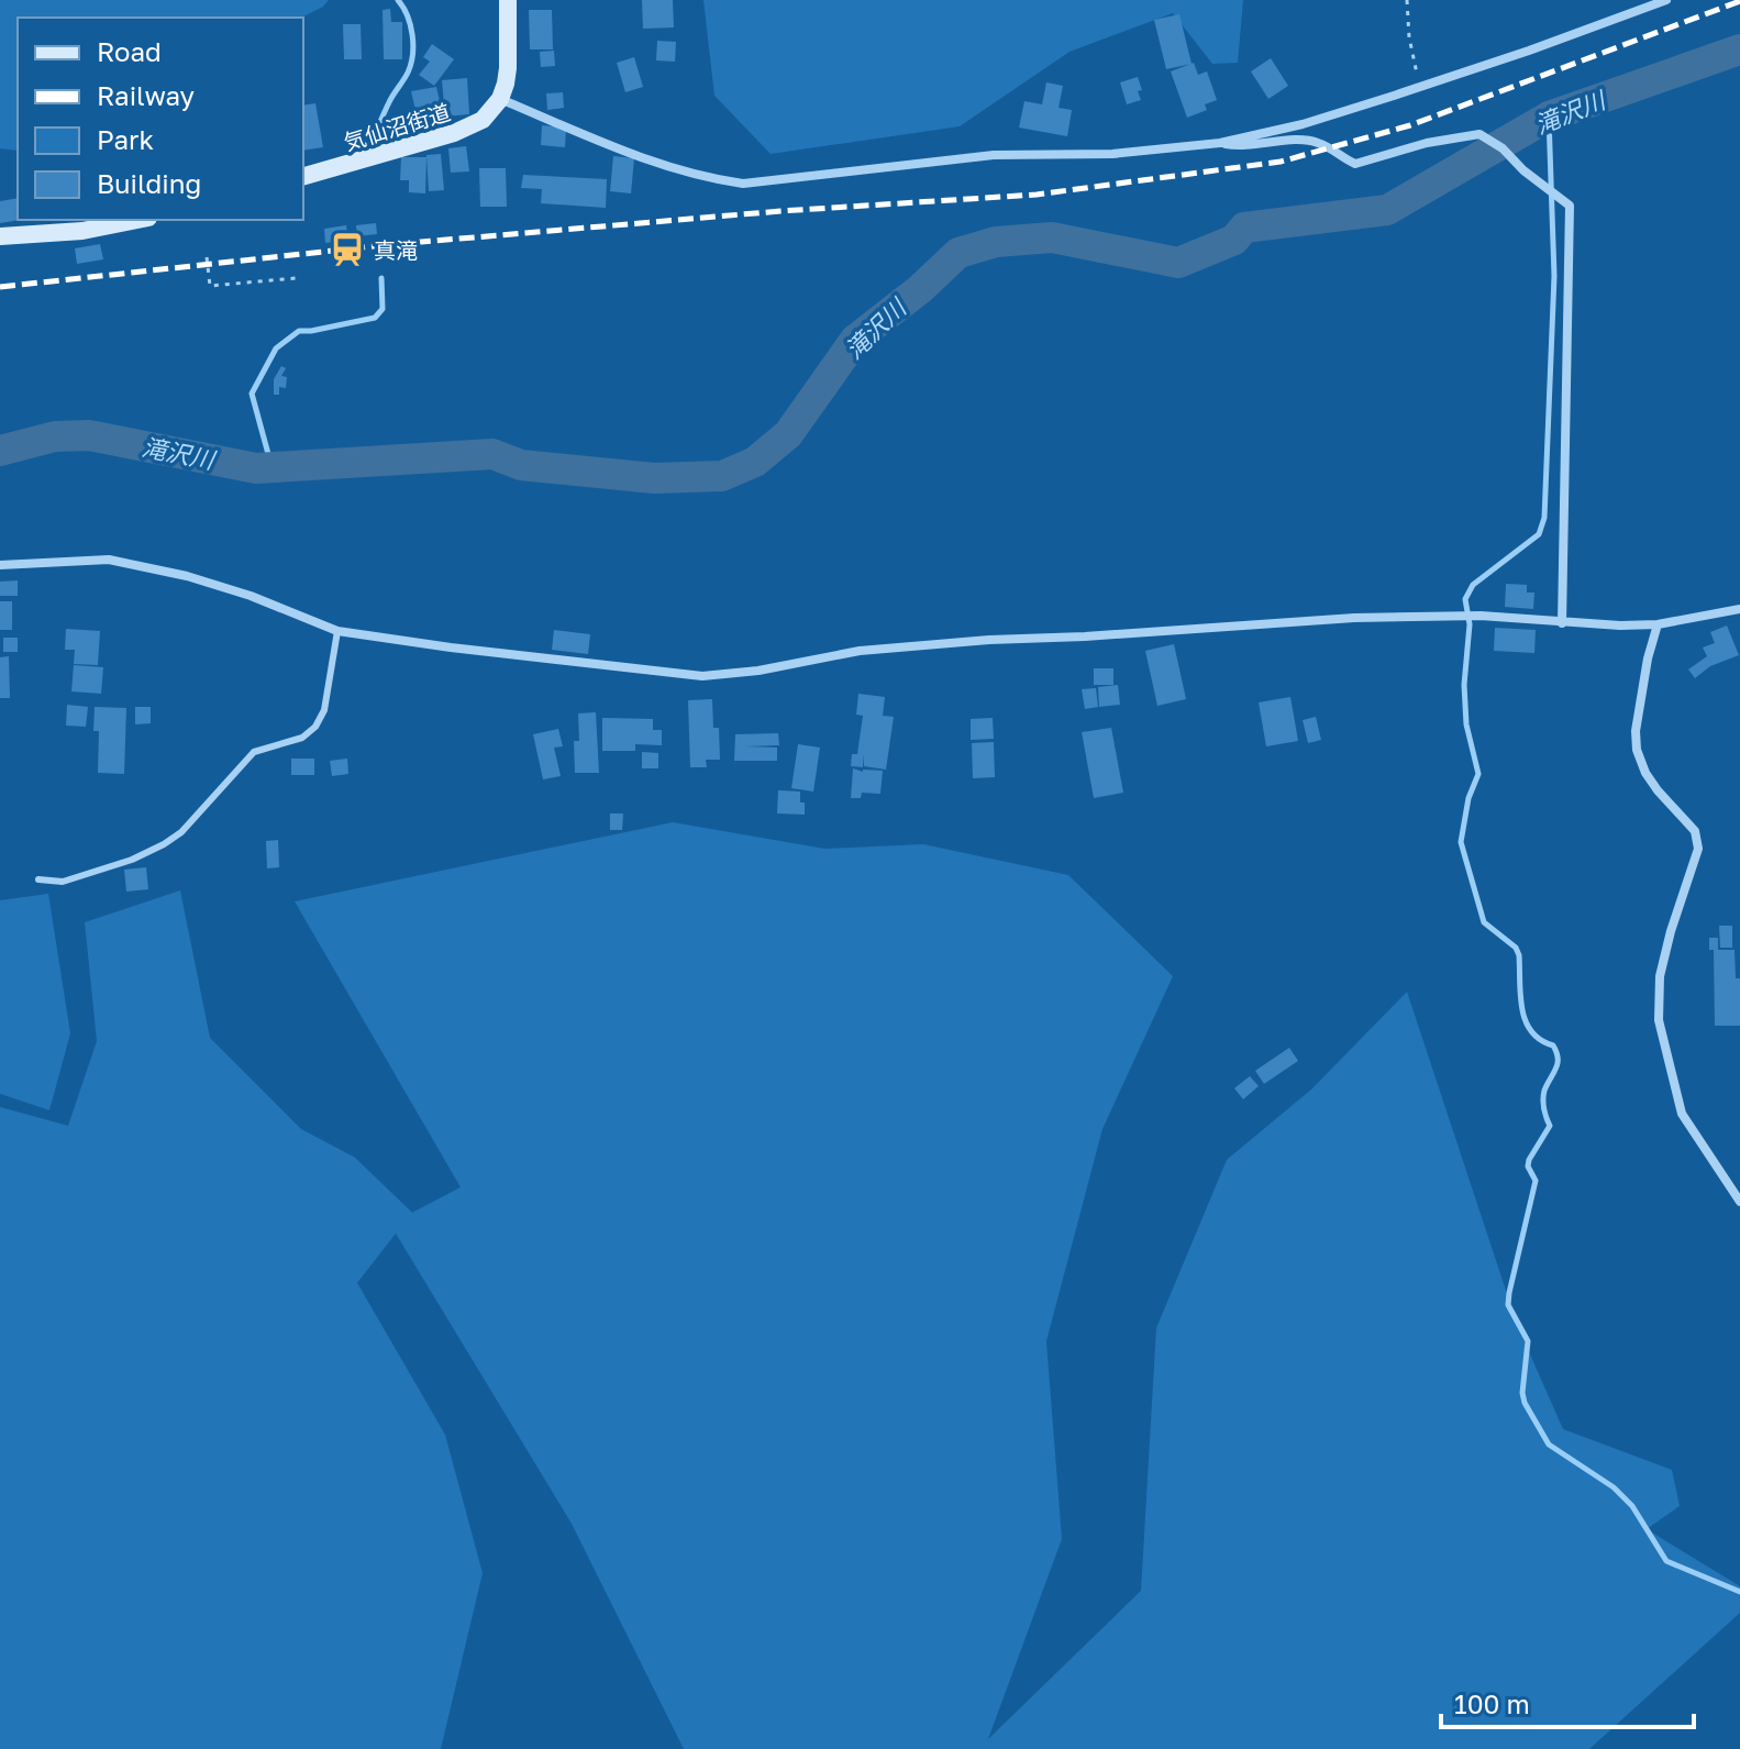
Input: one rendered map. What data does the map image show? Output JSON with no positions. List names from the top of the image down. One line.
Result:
{"streets":{"street":["気仙沼街道"]},"water":["滝沢川"],"places":{"station":["真滝"]},"legend":["Road","Railway","Park","Building"],"scale_bar":"100 m"}
